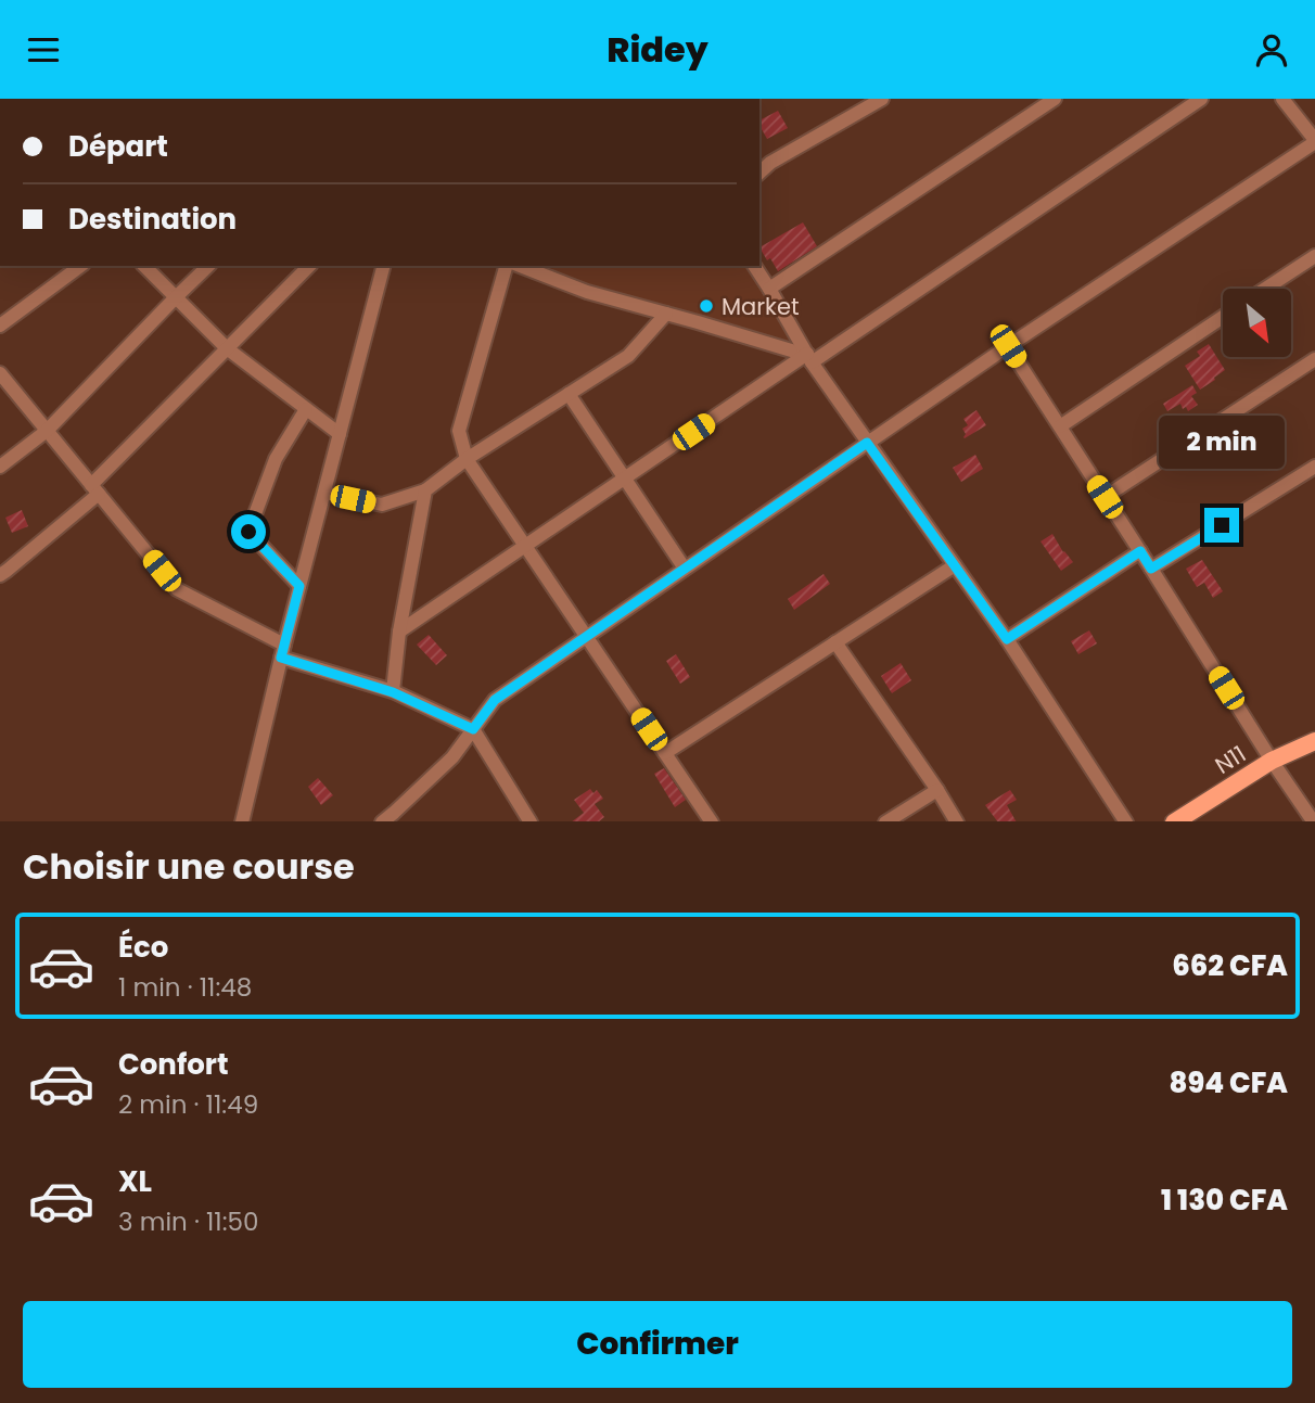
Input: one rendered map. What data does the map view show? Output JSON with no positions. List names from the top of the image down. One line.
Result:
{"streets":{"main road":["N11"]},"places":["Market"],"north":"bottom right","page":{"header":"Ridey","banner":["Départ","Destination"],"bubble":"2 min","heading":"Choisir une course","list":[{"name":"Éco","note":"1 min · 11:48","value":"662 CFA"},{"name":"Confort","note":"2 min · 11:49","value":"894 CFA"},{"name":"XL","note":"3 min · 11:50","value":"1 130 CFA"}],"buttons":"Confirmer"}}
